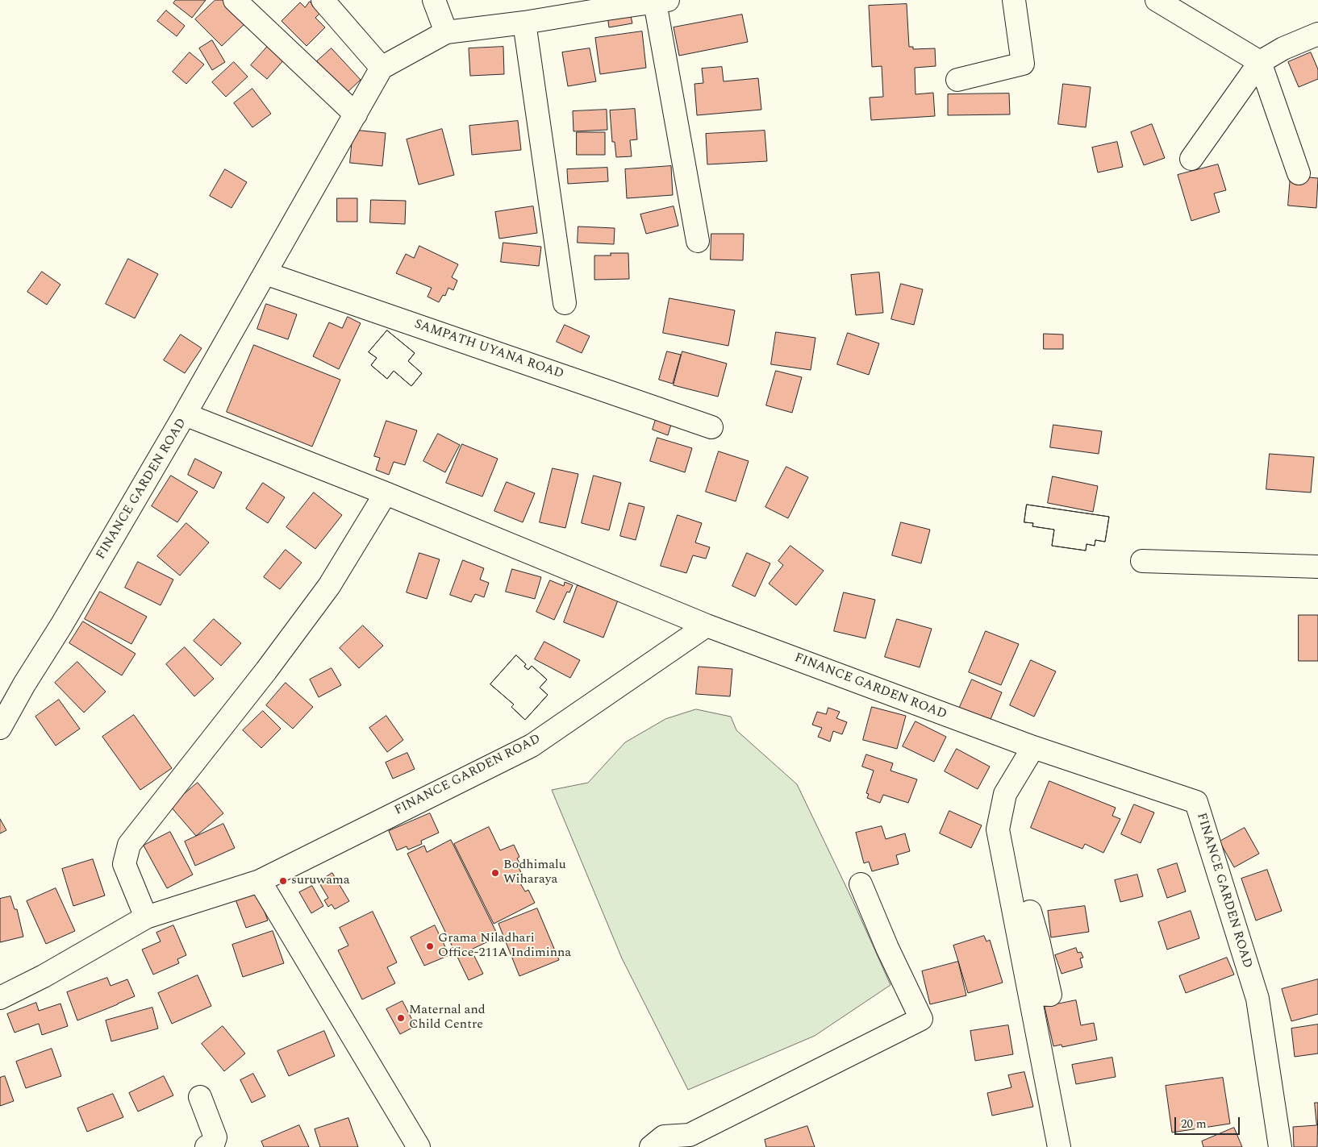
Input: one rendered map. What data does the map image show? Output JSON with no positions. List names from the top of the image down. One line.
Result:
{"streets":{"street":["SAMPATH UYANA ROAD","FINANCE GARDEN ROAD"]},"places":["Bodhimalu Wiharaya","suruwama","Grama Niladhari Office-211A Indiminna","Maternal and Child Centre"],"scale_bar":"20 m"}
